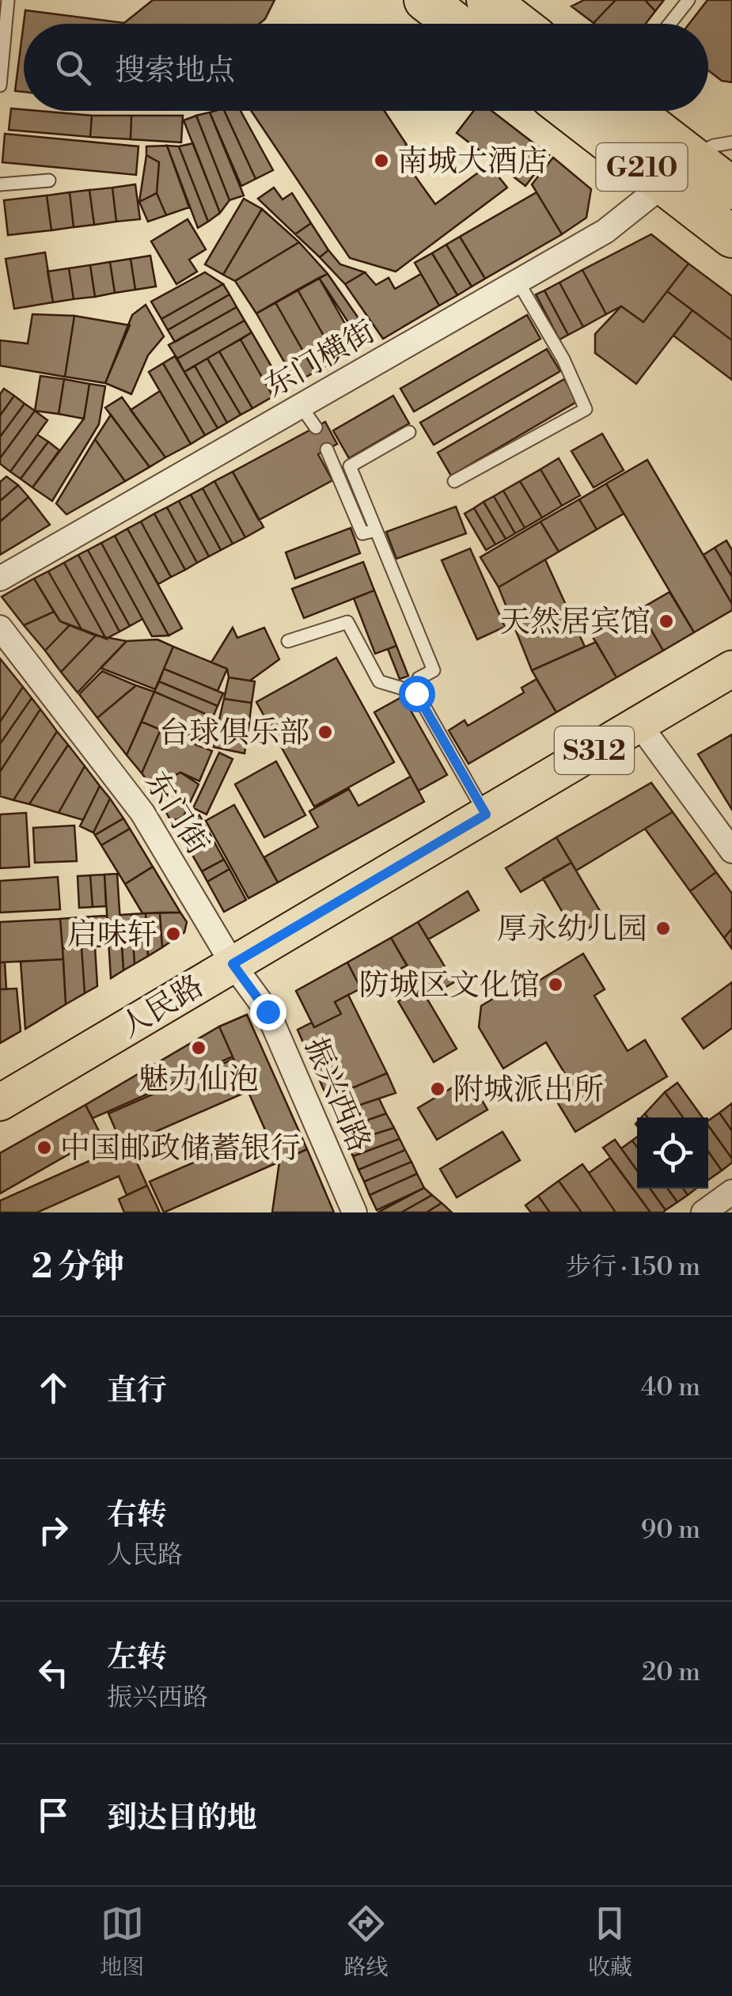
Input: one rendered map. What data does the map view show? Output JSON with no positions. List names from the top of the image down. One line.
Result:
{"streets":{"highway":["G210"],"main road":["S312","人民路"],"street":["东门横街","东门街","振兴西路"]},"crossings":[["G210","东门横街"],["东门街","人民路"],["东门街","振兴西路"],["人民路","振兴西路"]],"places":["南城大酒店","天然居宾馆","台球俱乐部","厚永幼儿园","启味轩","防城区文化馆","魅力仙泡","附城派出所","中国邮政储蓄银行"],"page":{"search":"搜索地点","heading":["2 分钟","步行 · 150 m"],"list":[["直行","40 m"],["右转","人民路","90 m"],["左转","振兴西路","20 m"],"到达目的地"],"nav":["地图","路线","收藏"]}}
